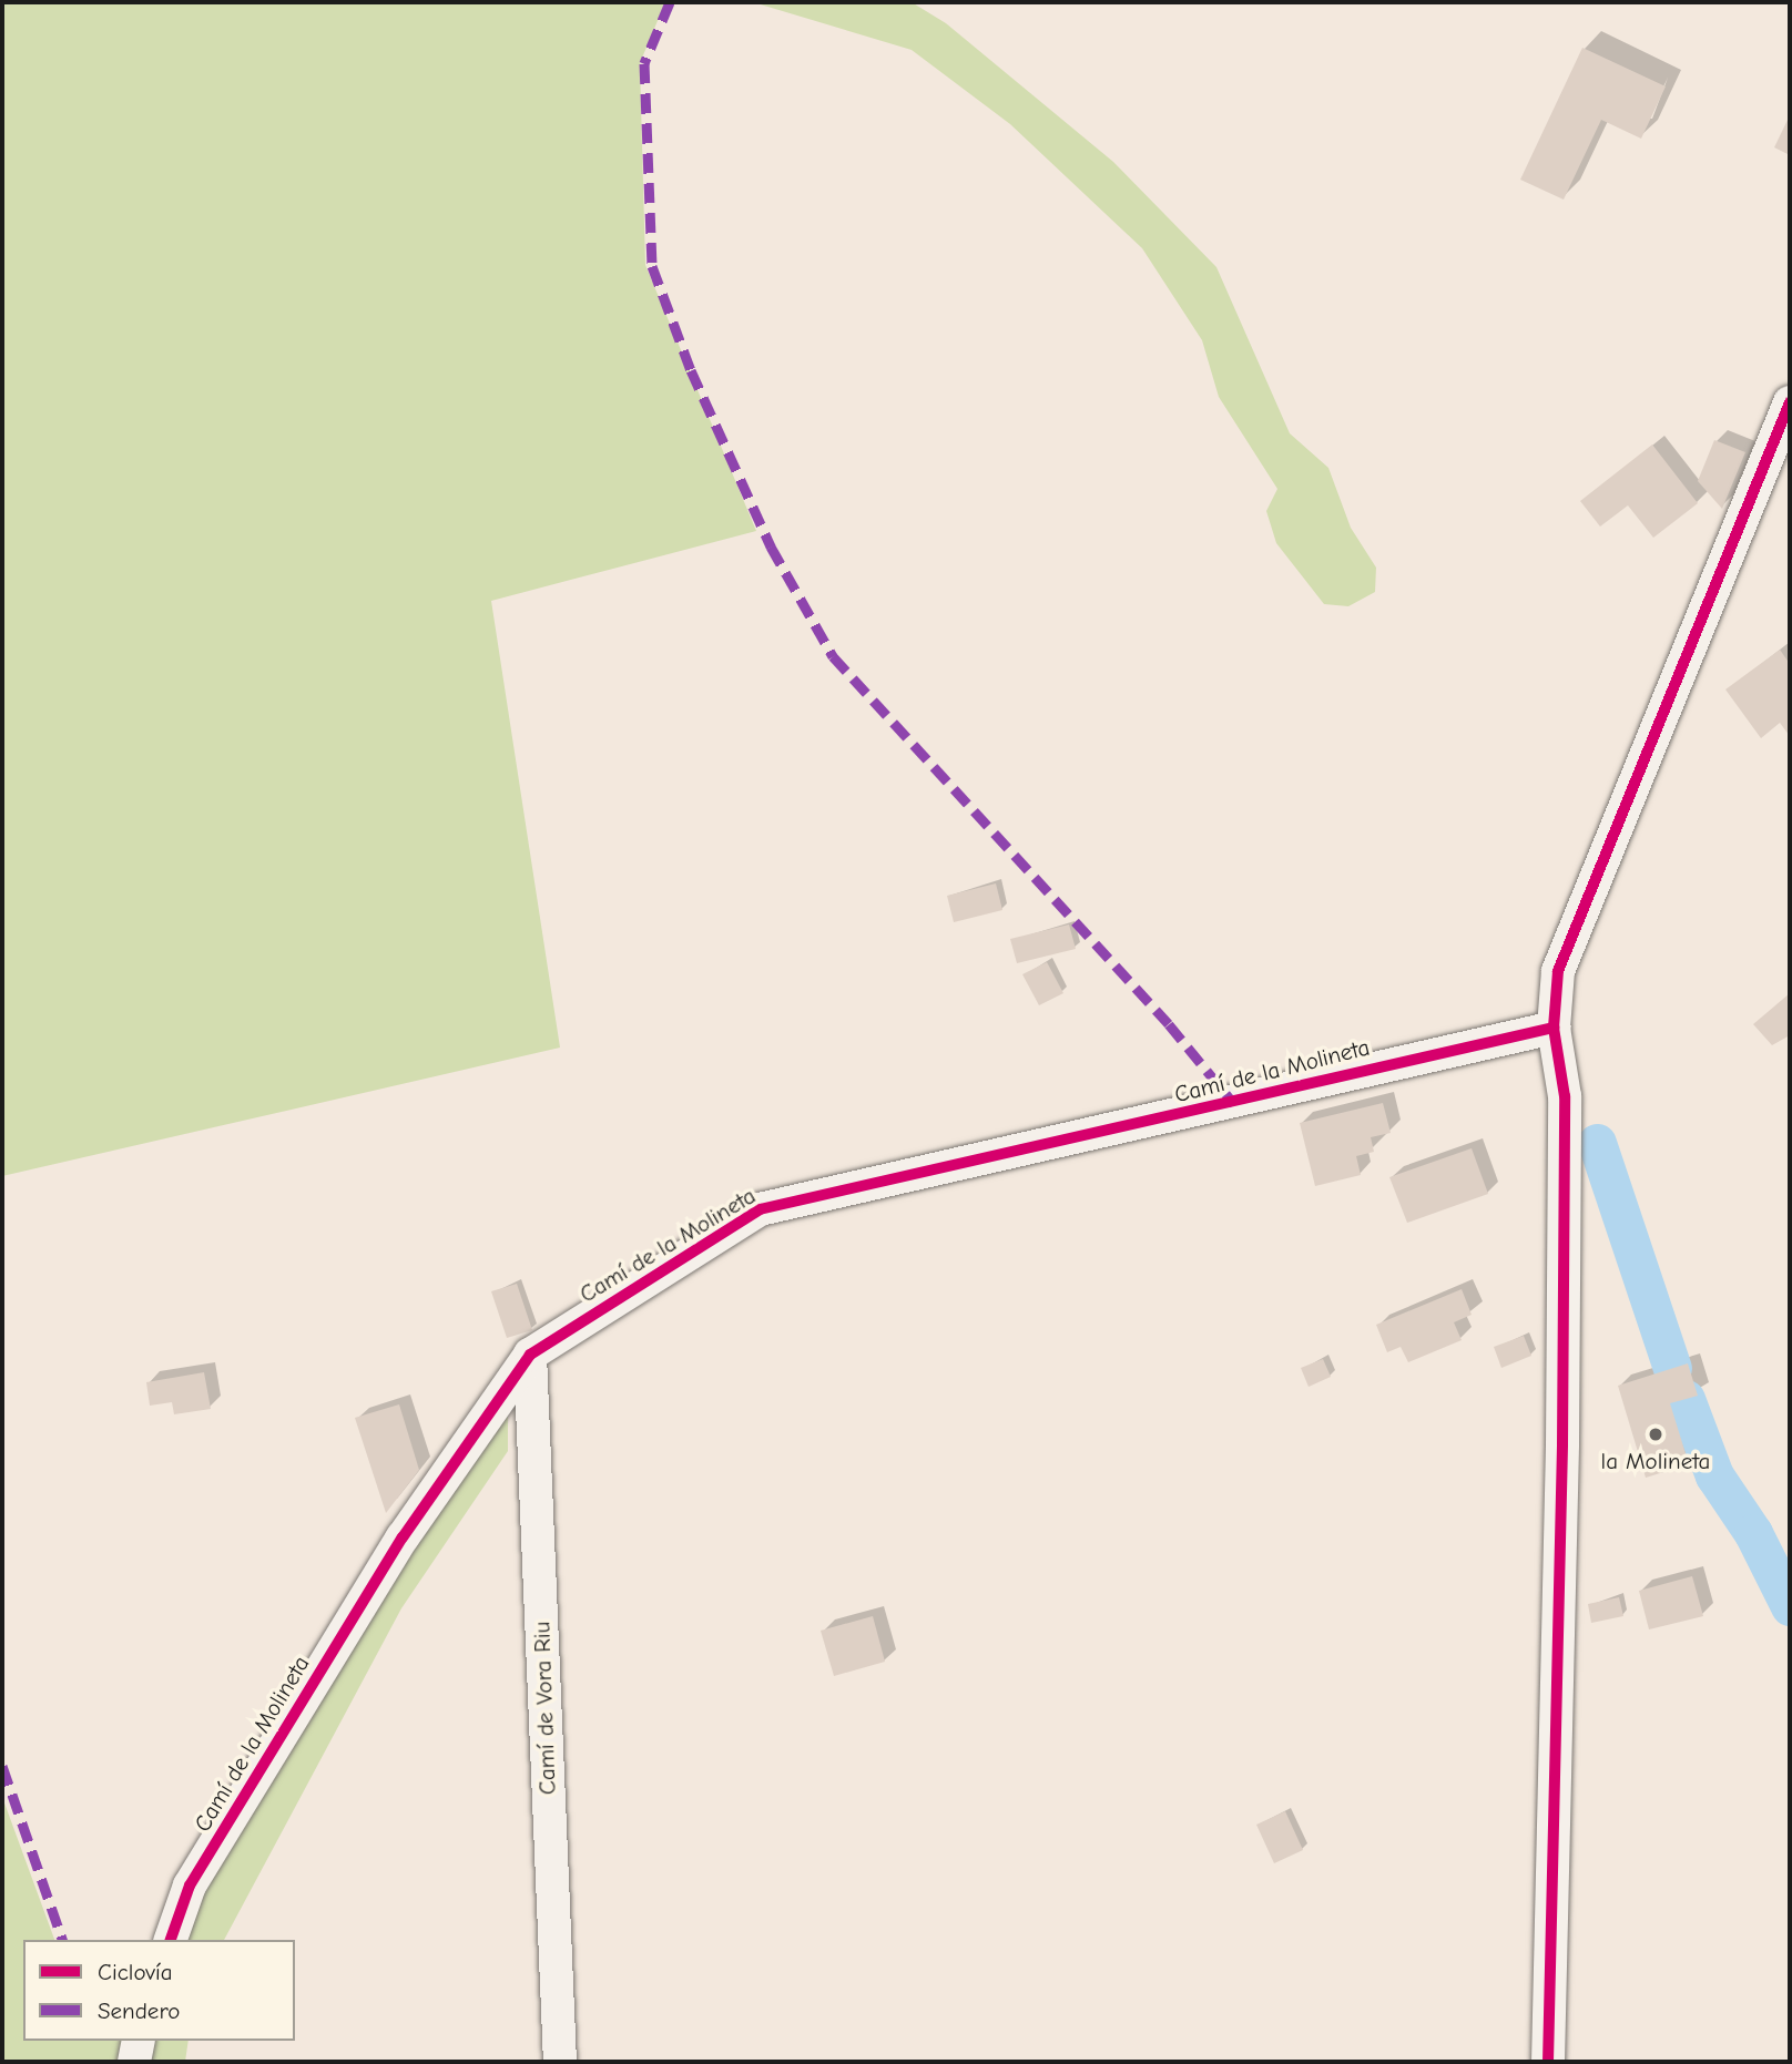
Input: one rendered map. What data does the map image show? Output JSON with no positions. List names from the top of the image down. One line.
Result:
{"streets":{"street":["Camí de la Molineta","Camí de Vora Riu"]},"crossings":[["Camí de la Molineta","Camí de Vora Riu"]],"places":["la Molineta"],"legend":["Ciclovía","Sendero"]}
